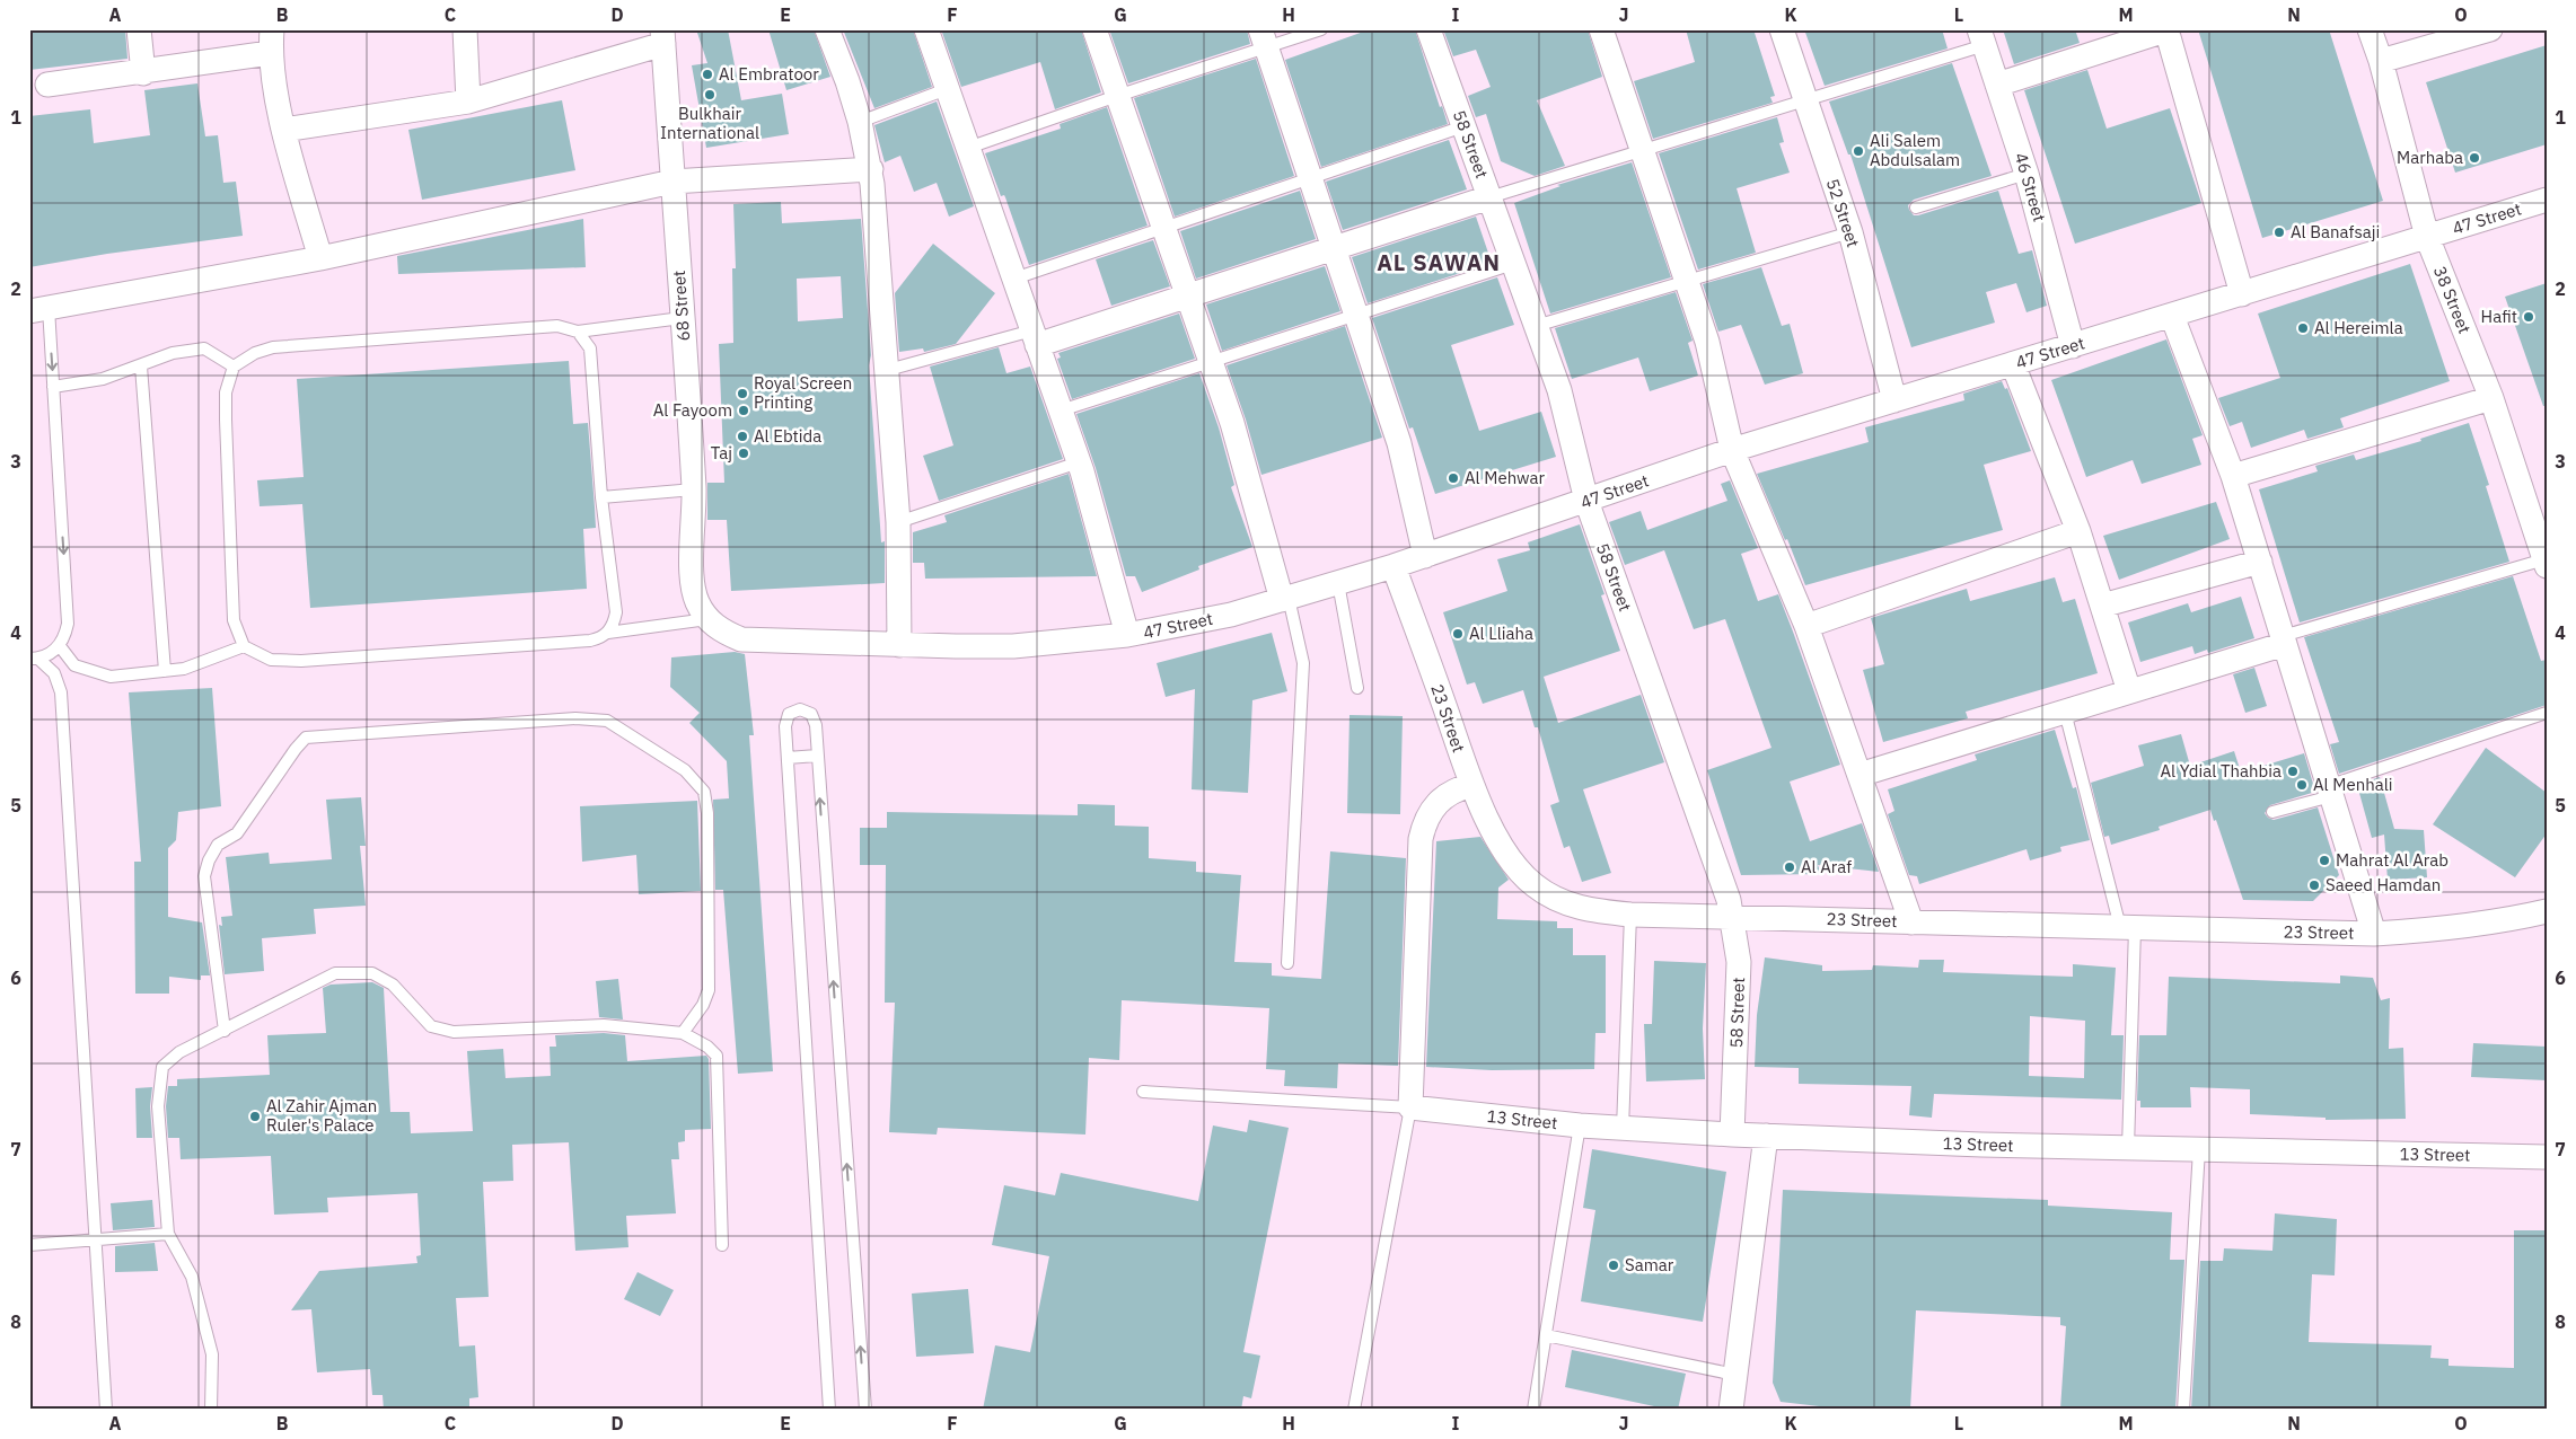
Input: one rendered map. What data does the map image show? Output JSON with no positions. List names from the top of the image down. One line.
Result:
{"streets":{"street":["58 Street","46 Street","52 Street","47 Street","38 Street","68 Street","23 Street","13 Street"]},"crossings":[["58 Street","47 Street"],["58 Street","23 Street"],["58 Street","13 Street"],["46 Street","47 Street"],["52 Street","47 Street"],["47 Street","38 Street"],["47 Street","68 Street"],["47 Street","23 Street"]],"districts":["AL SAWAN"],"places":["Al Embratoor","Bulkhair International","Ali Salem Abdulsalam","Marhaba","Al Banafsaji","Hafit","Al Hereimla","Royal Screen Printing","Al Fayoom","Al Ebtida","Taj","Al Mehwar","Al Lliaha","Al Ydial Thahbia","Al Menhali","Mahrat Al Arab","Al Araf","Saeed Hamdan","Al Zahir Ajman Ruler's Palace","Samar"],"grid":{"columns":["A","B","C","D","E","F","G","H","I","J","K","L","M","N","O"],"rows":["1","2","3","4","5","6","7","8"]}}
